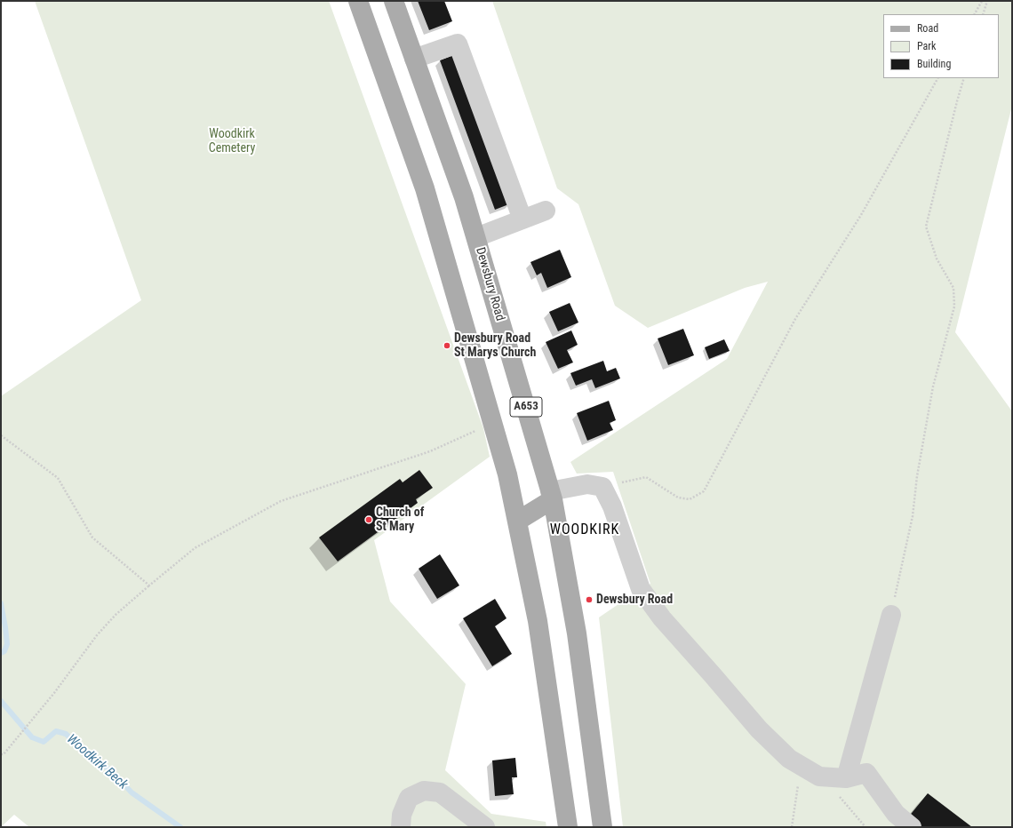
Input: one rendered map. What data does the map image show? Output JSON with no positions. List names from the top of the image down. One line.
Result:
{"streets":{"main road":["Dewsbury Road","A653"]},"districts":["WOODKIRK"],"water":["Woodkirk Beck"],"parks":["Woodkirk Cemetery"],"places":["Dewsbury Road St Marys Church","Church of St Mary","Dewsbury Road"],"legend":["Road","Park","Building"]}
